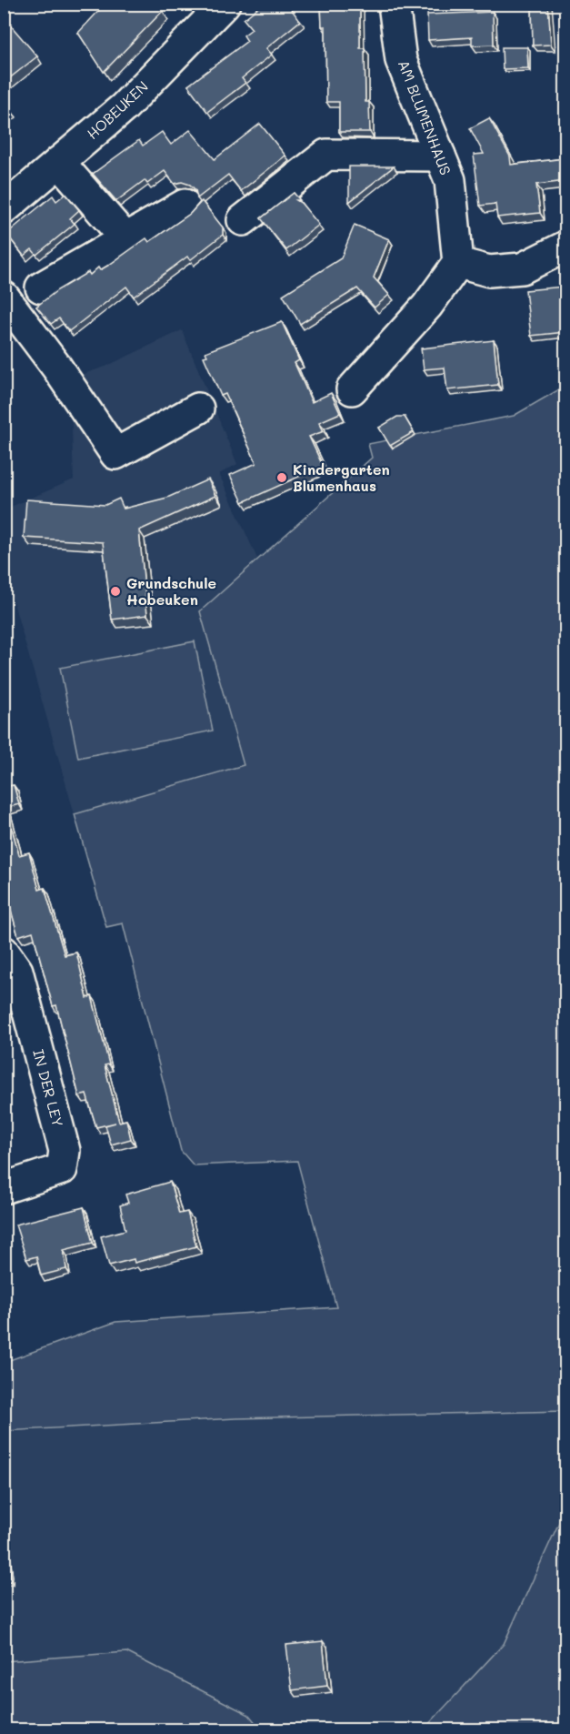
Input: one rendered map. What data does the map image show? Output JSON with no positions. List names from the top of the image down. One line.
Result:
{"streets":{"street":["HOBEUKEN","AM BLUMENHAUS","IN DER LEY"]},"places":["Kindergarten Blumenhaus","Grundschule Hobeuken"]}
